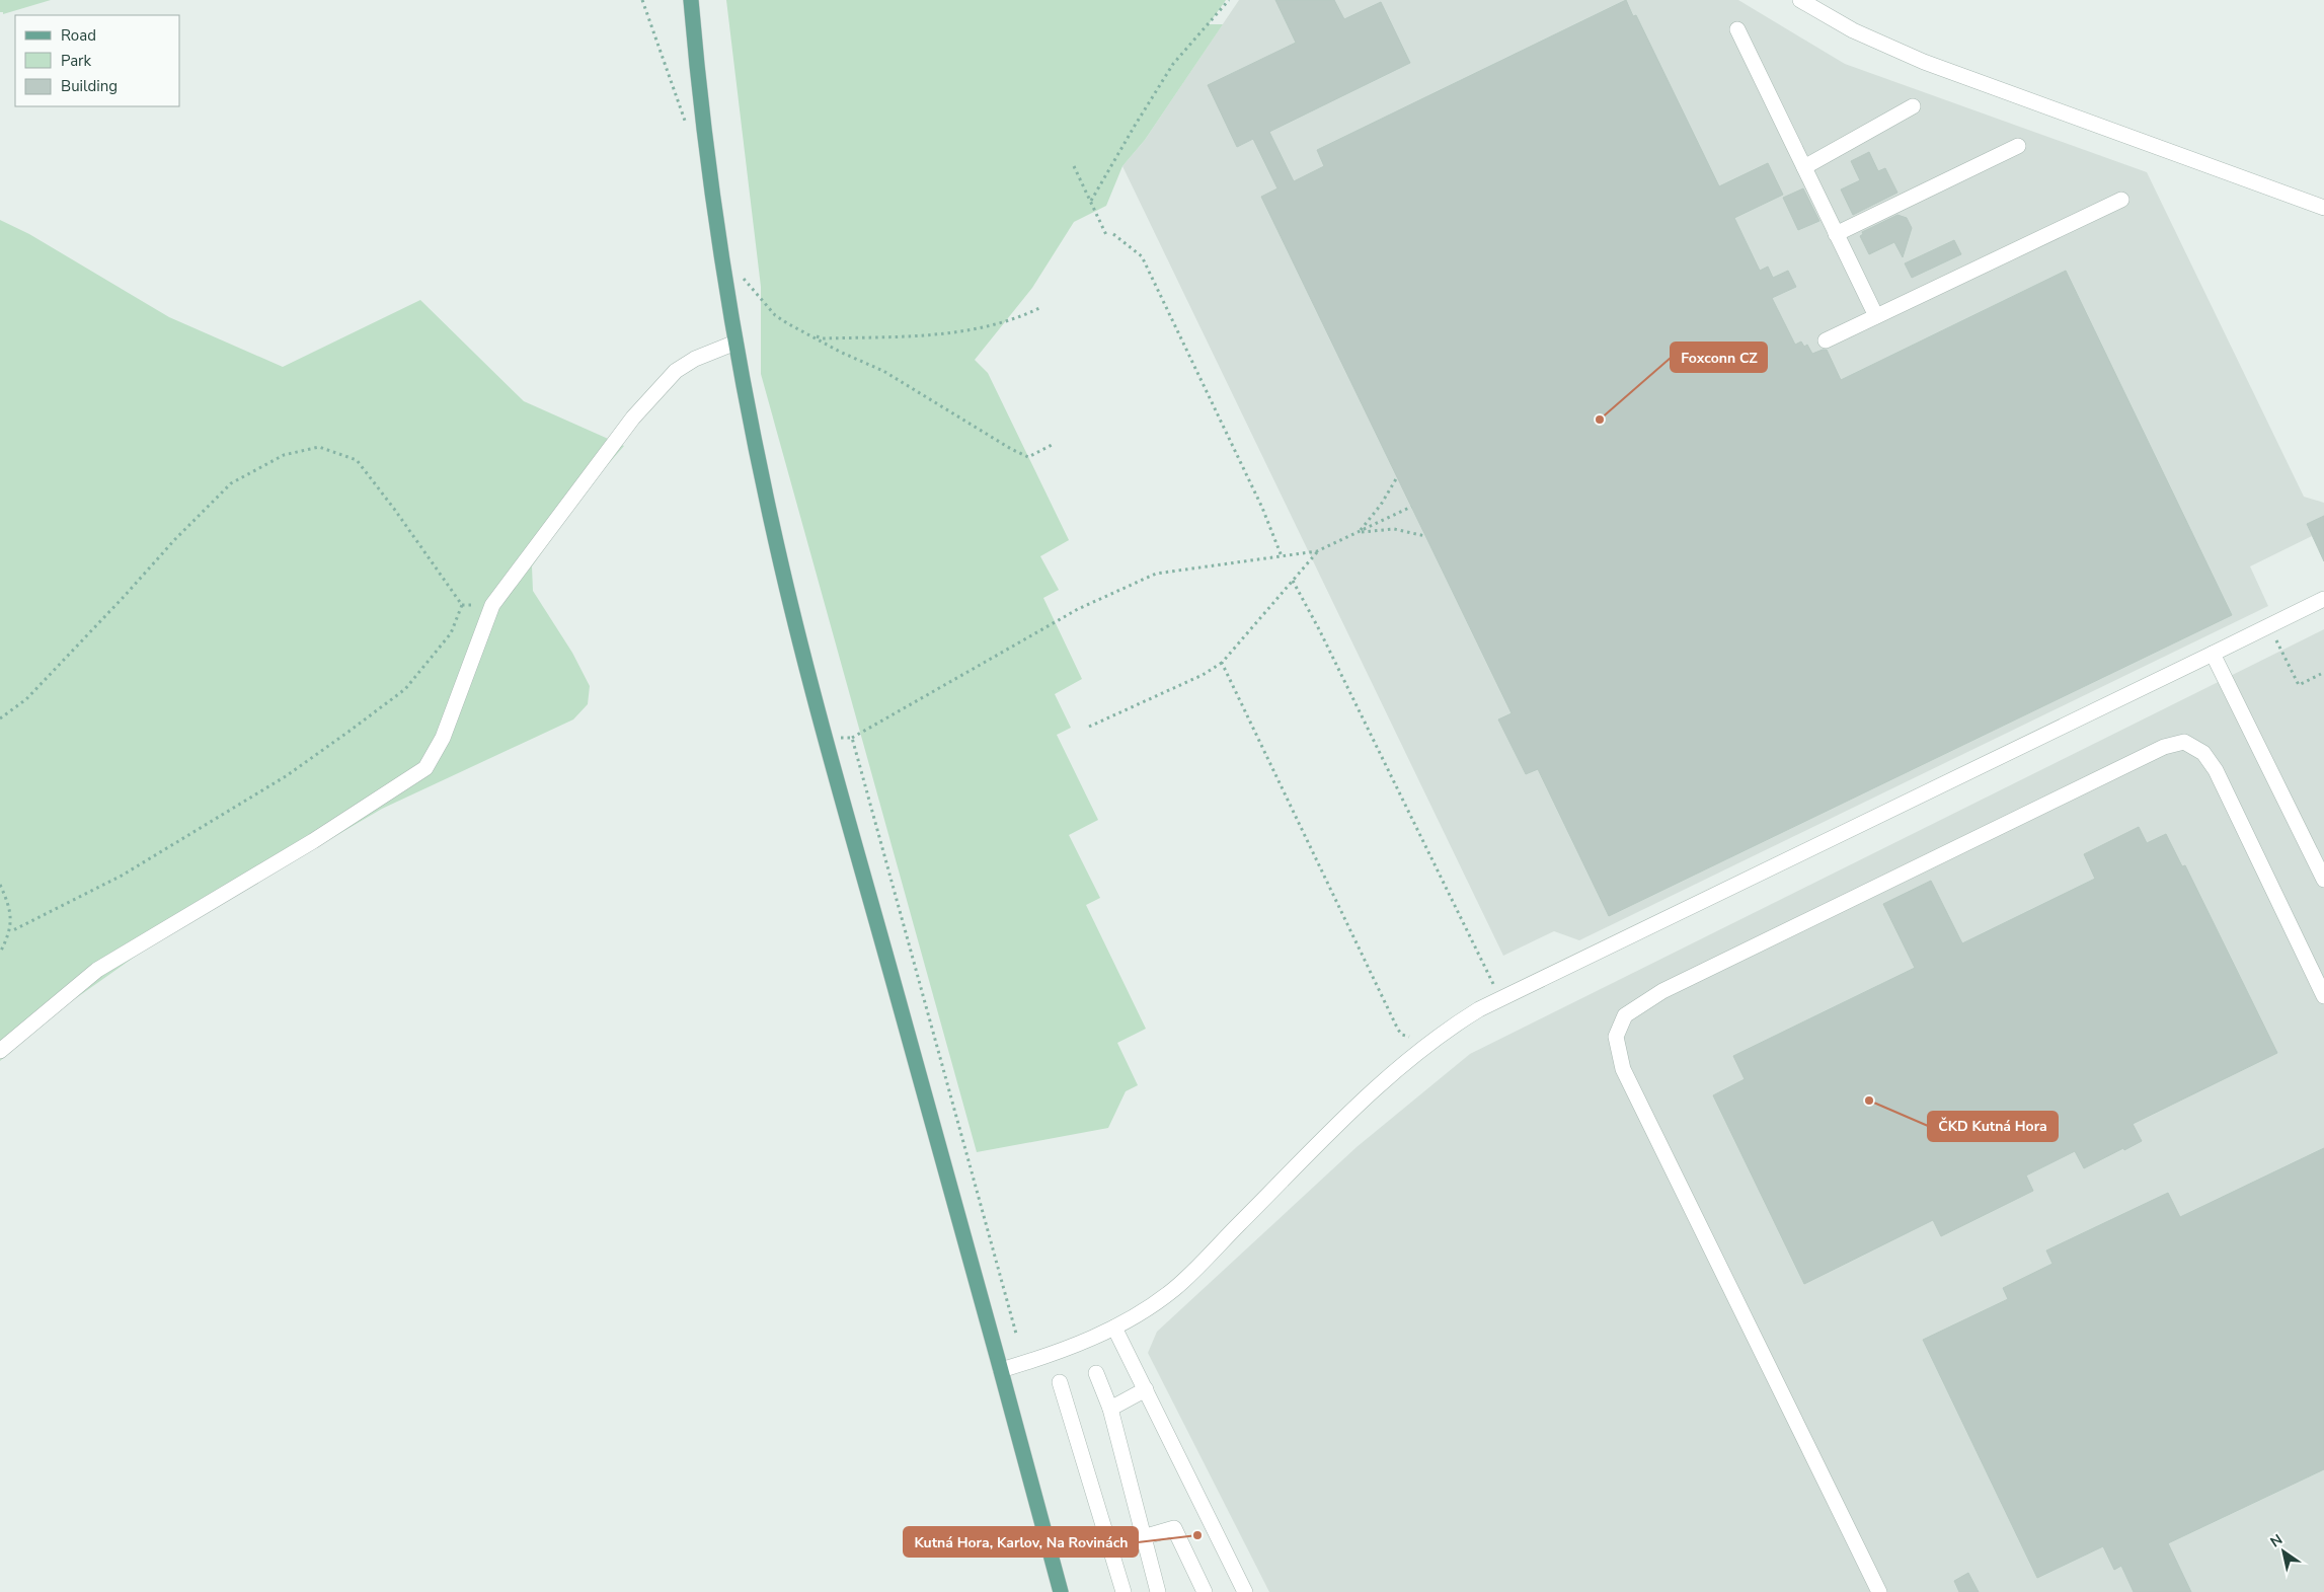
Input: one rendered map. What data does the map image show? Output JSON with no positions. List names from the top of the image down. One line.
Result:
{"places":["Foxconn CZ","ČKD Kutná Hora","Kutná Hora, Karlov, Na Rovinách"],"legend":["Road","Park","Building"],"north":"top left"}
